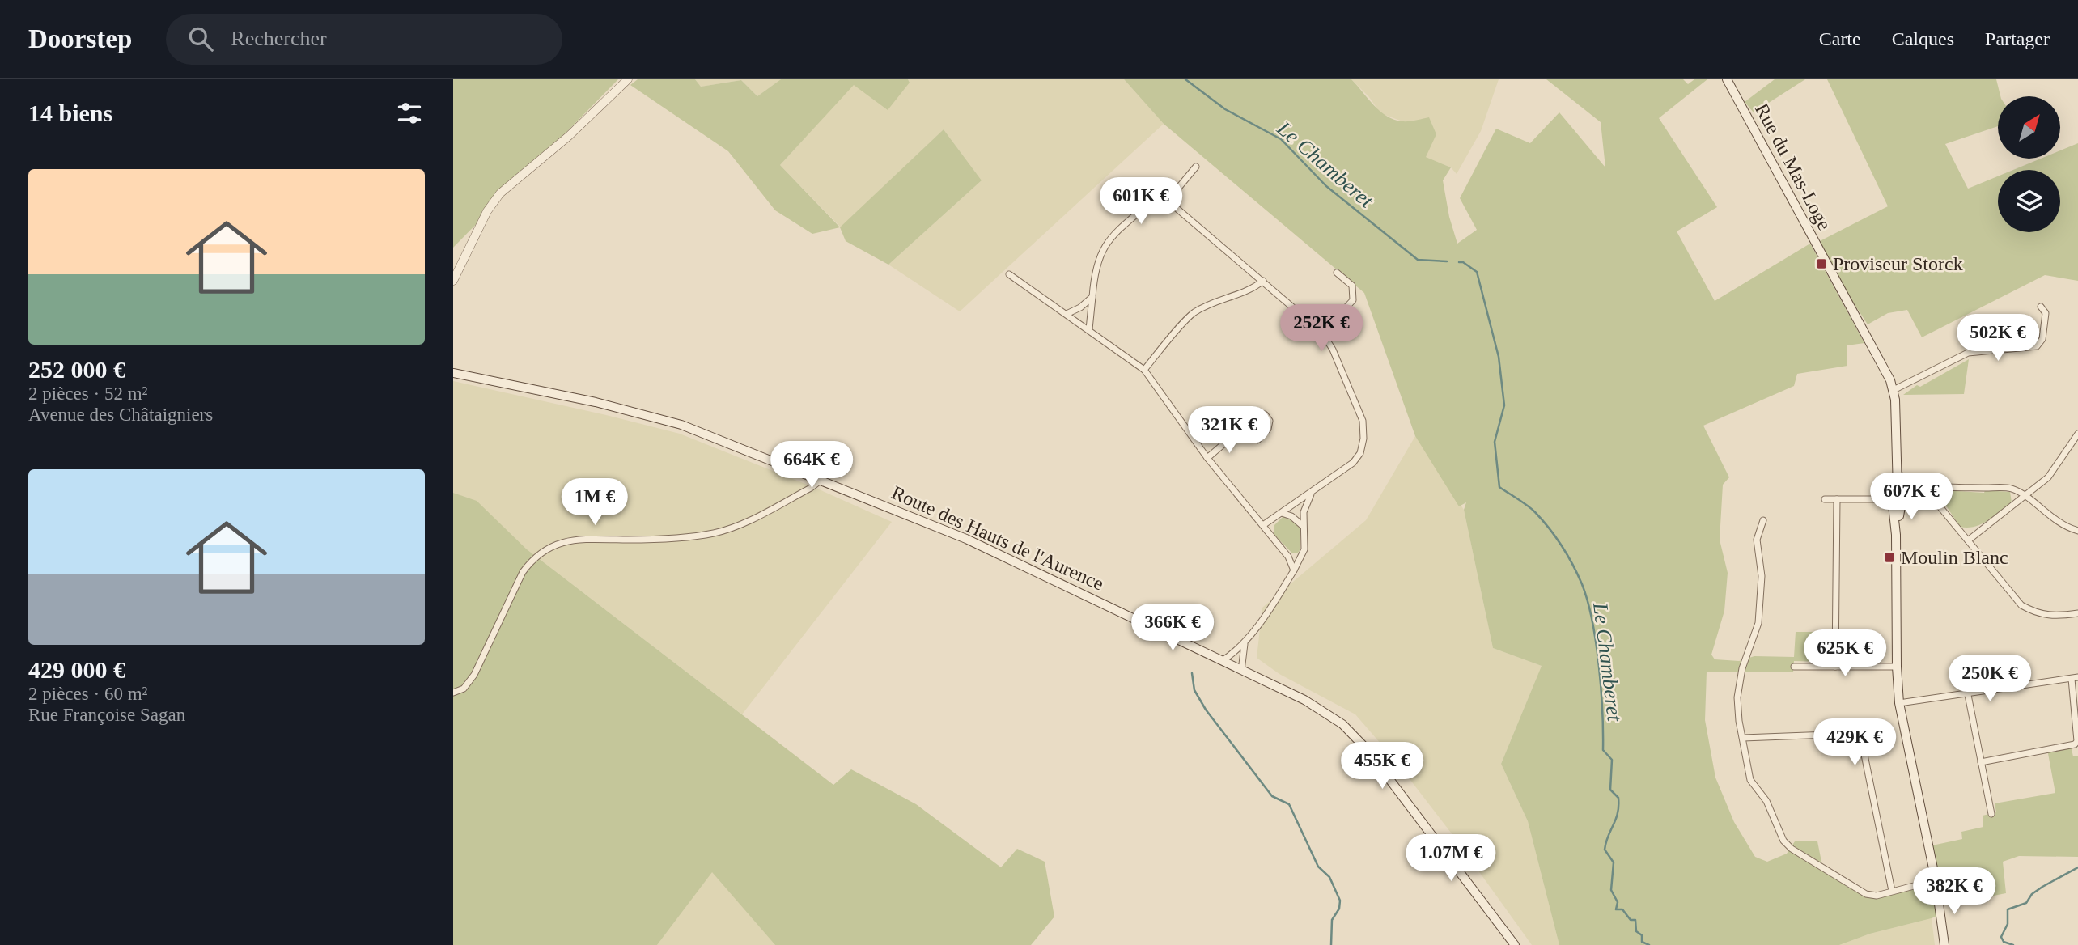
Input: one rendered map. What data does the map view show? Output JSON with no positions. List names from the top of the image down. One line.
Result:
{"streets":{"main road":["Rue du Mas-Loge","Route des Hauts de l'Aurence"]},"water":["Le Chamberet"],"places":{"transit":["Proviseur Storck","Moulin Blanc"]},"north":"top right","page":{"header":"Doorstep","search":"Rechercher","nav":["Carte","Calques","Partager"],"heading":"14 biens","list":[{"name":"252 000 €","note":"2 pièces · 52 m² · Avenue des Châtaigniers"},{"name":"429 000 €","note":"2 pièces · 60 m² · Rue Françoise Sagan"}],"price":["601K €","252K €","502K €","321K €","664K €","607K €","1M €","366K €","625K €","250K €","429K €","455K €","1.07M €","382K €"]}}
